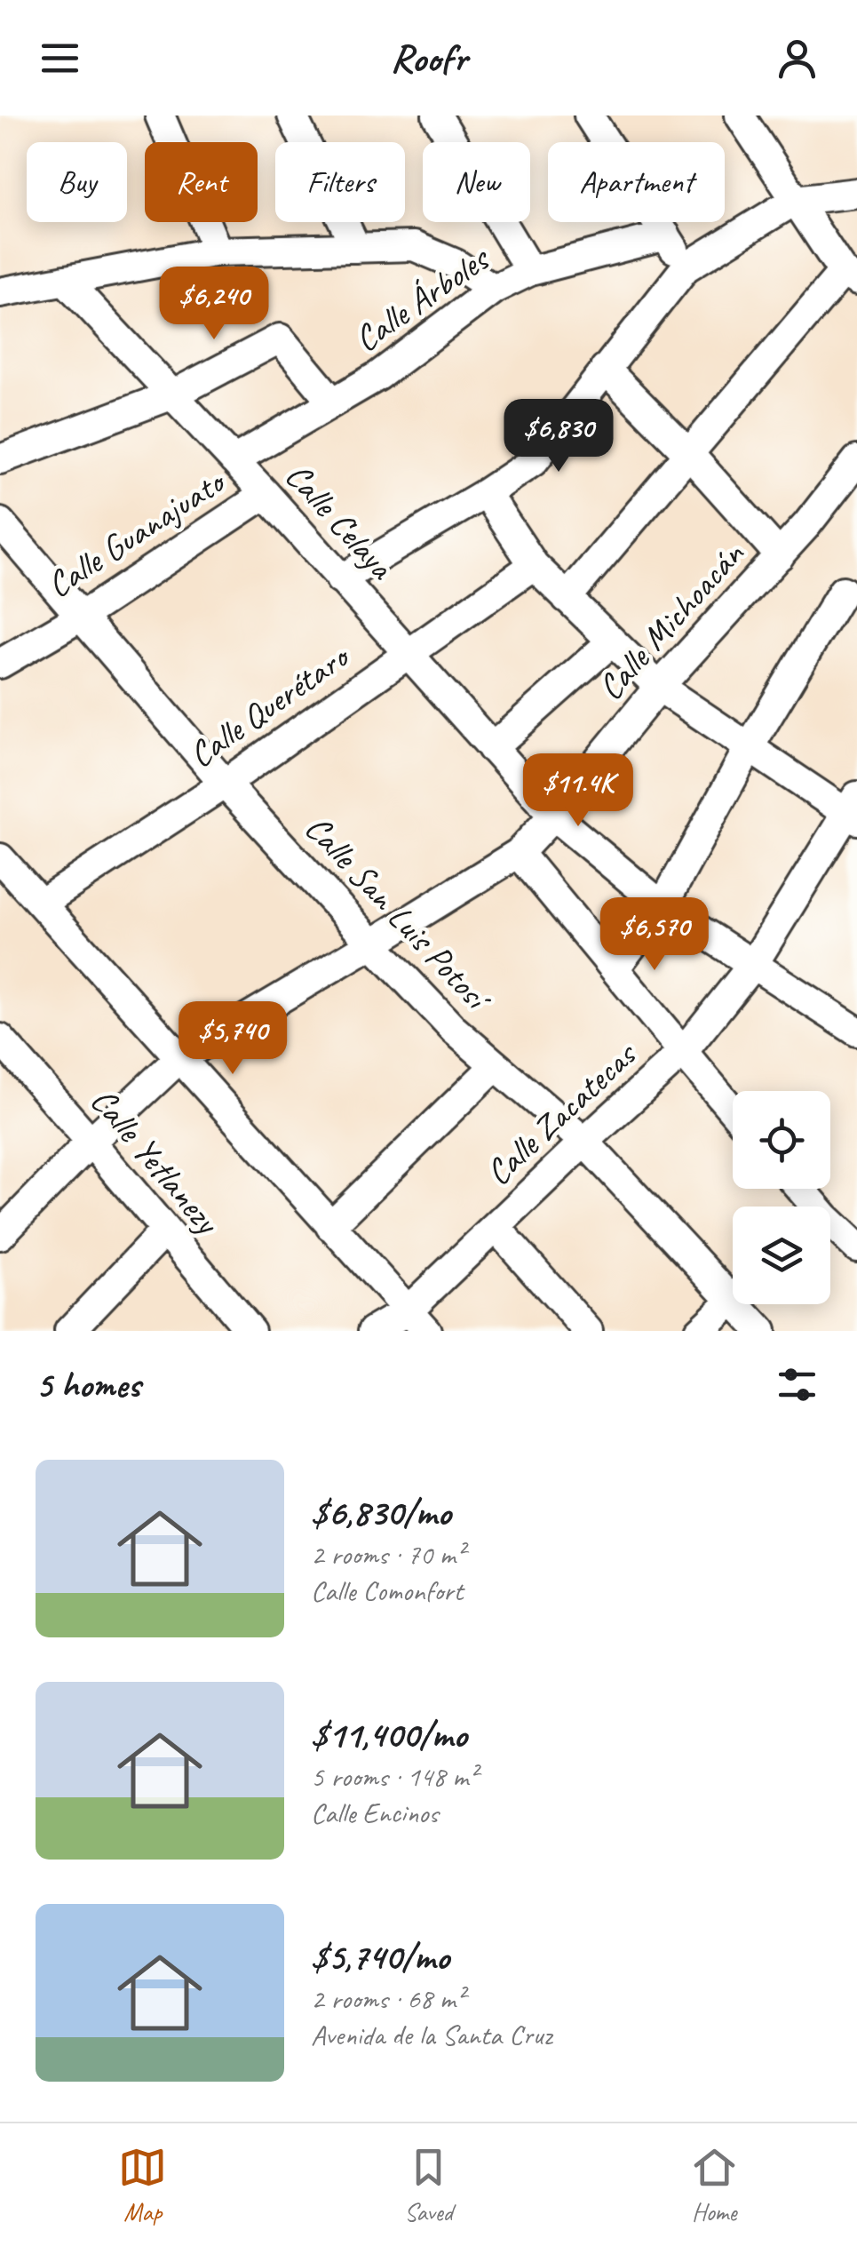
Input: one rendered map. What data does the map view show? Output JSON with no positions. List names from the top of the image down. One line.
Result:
{"streets":{"street":["Calle Árboles","Calle Celaya","Calle Guanajuato","Calle Michoacán","Calle Querétaro","Calle San Luis Potosí","Calle Zacatecas","Calle Yetlanezy"]},"crossings":[["Calle Árboles","Calle Celaya"],["Calle Celaya","Calle Guanajuato"],["Calle Celaya","Calle Michoacán"],["Calle Celaya","Calle Querétaro"],["Calle Celaya","Calle Zacatecas"],["Calle Guanajuato","Calle San Luis Potosí"],["Calle Michoacán","Calle San Luis Potosí"],["Calle Michoacán","Calle Yetlanezy"],["Calle Querétaro","Calle San Luis Potosí"],["Calle San Luis Potosí","Calle Zacatecas"]],"page":{"header":"Roofr","chip":["Buy","Rent","Filters","New","Apartment"],"price":["$6,240","$6,830","$11.4K","$6,570","$5,740"],"heading":"5 homes","list":[{"name":"$6,830/mo","note":"2 rooms · 70 m² · Calle Comonfort"},{"name":"$11,400/mo","note":"5 rooms · 148 m² · Calle Encinos"},{"name":"$5,740/mo","note":"2 rooms · 68 m² · Avenida de la Santa Cruz"}],"tabs":["Map","Saved","Home"]}}
